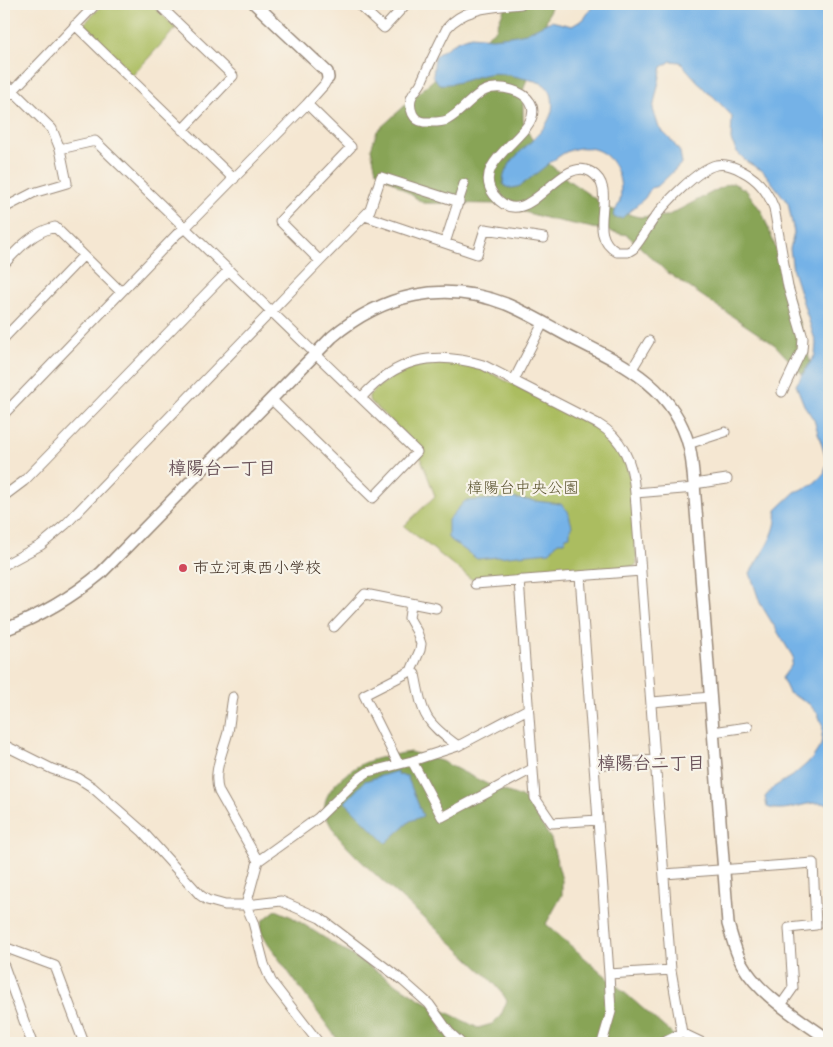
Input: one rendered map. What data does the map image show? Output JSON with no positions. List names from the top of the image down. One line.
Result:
{"districts":["樟陽台一丁目","樟陽台二丁目"],"parks":["樟陽台中央公園"],"places":["市立河東西小学校"]}
